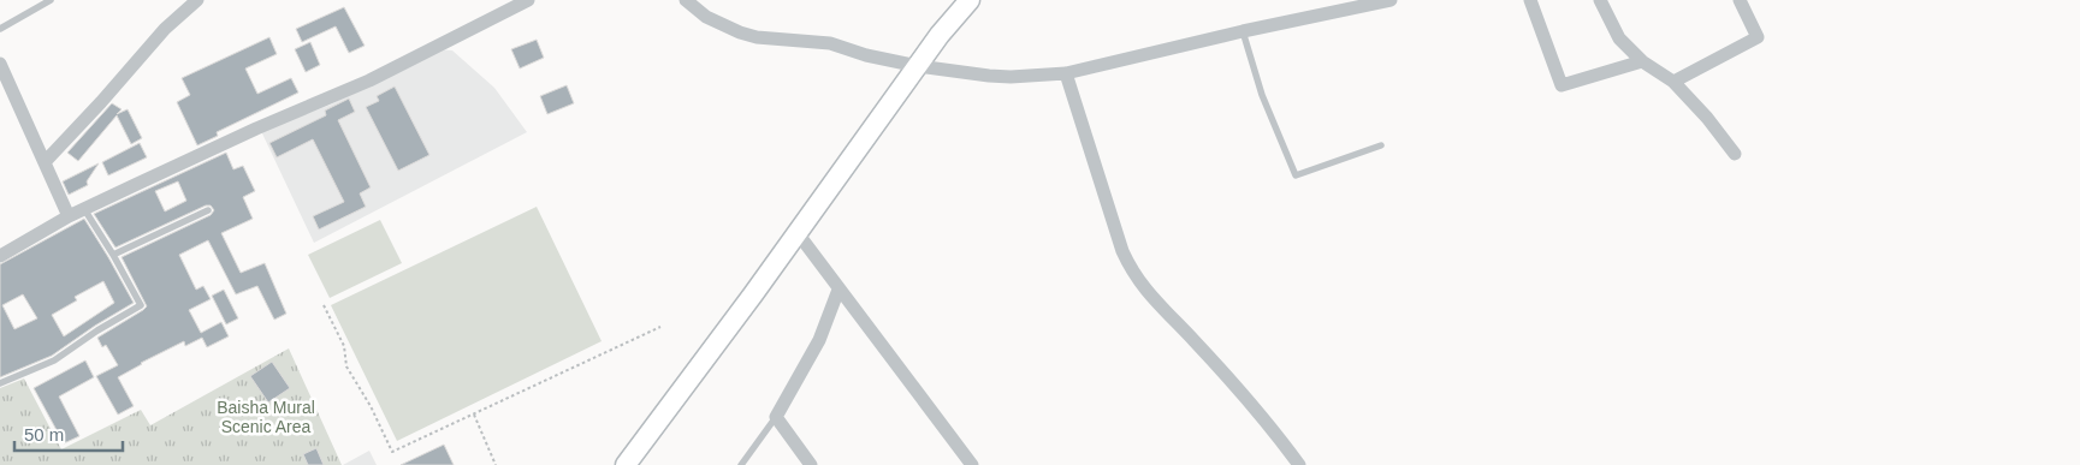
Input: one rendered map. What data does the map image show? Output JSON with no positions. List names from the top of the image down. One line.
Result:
{"parks":["Baisha Mural Scenic Area"],"scale_bar":"50 m"}
